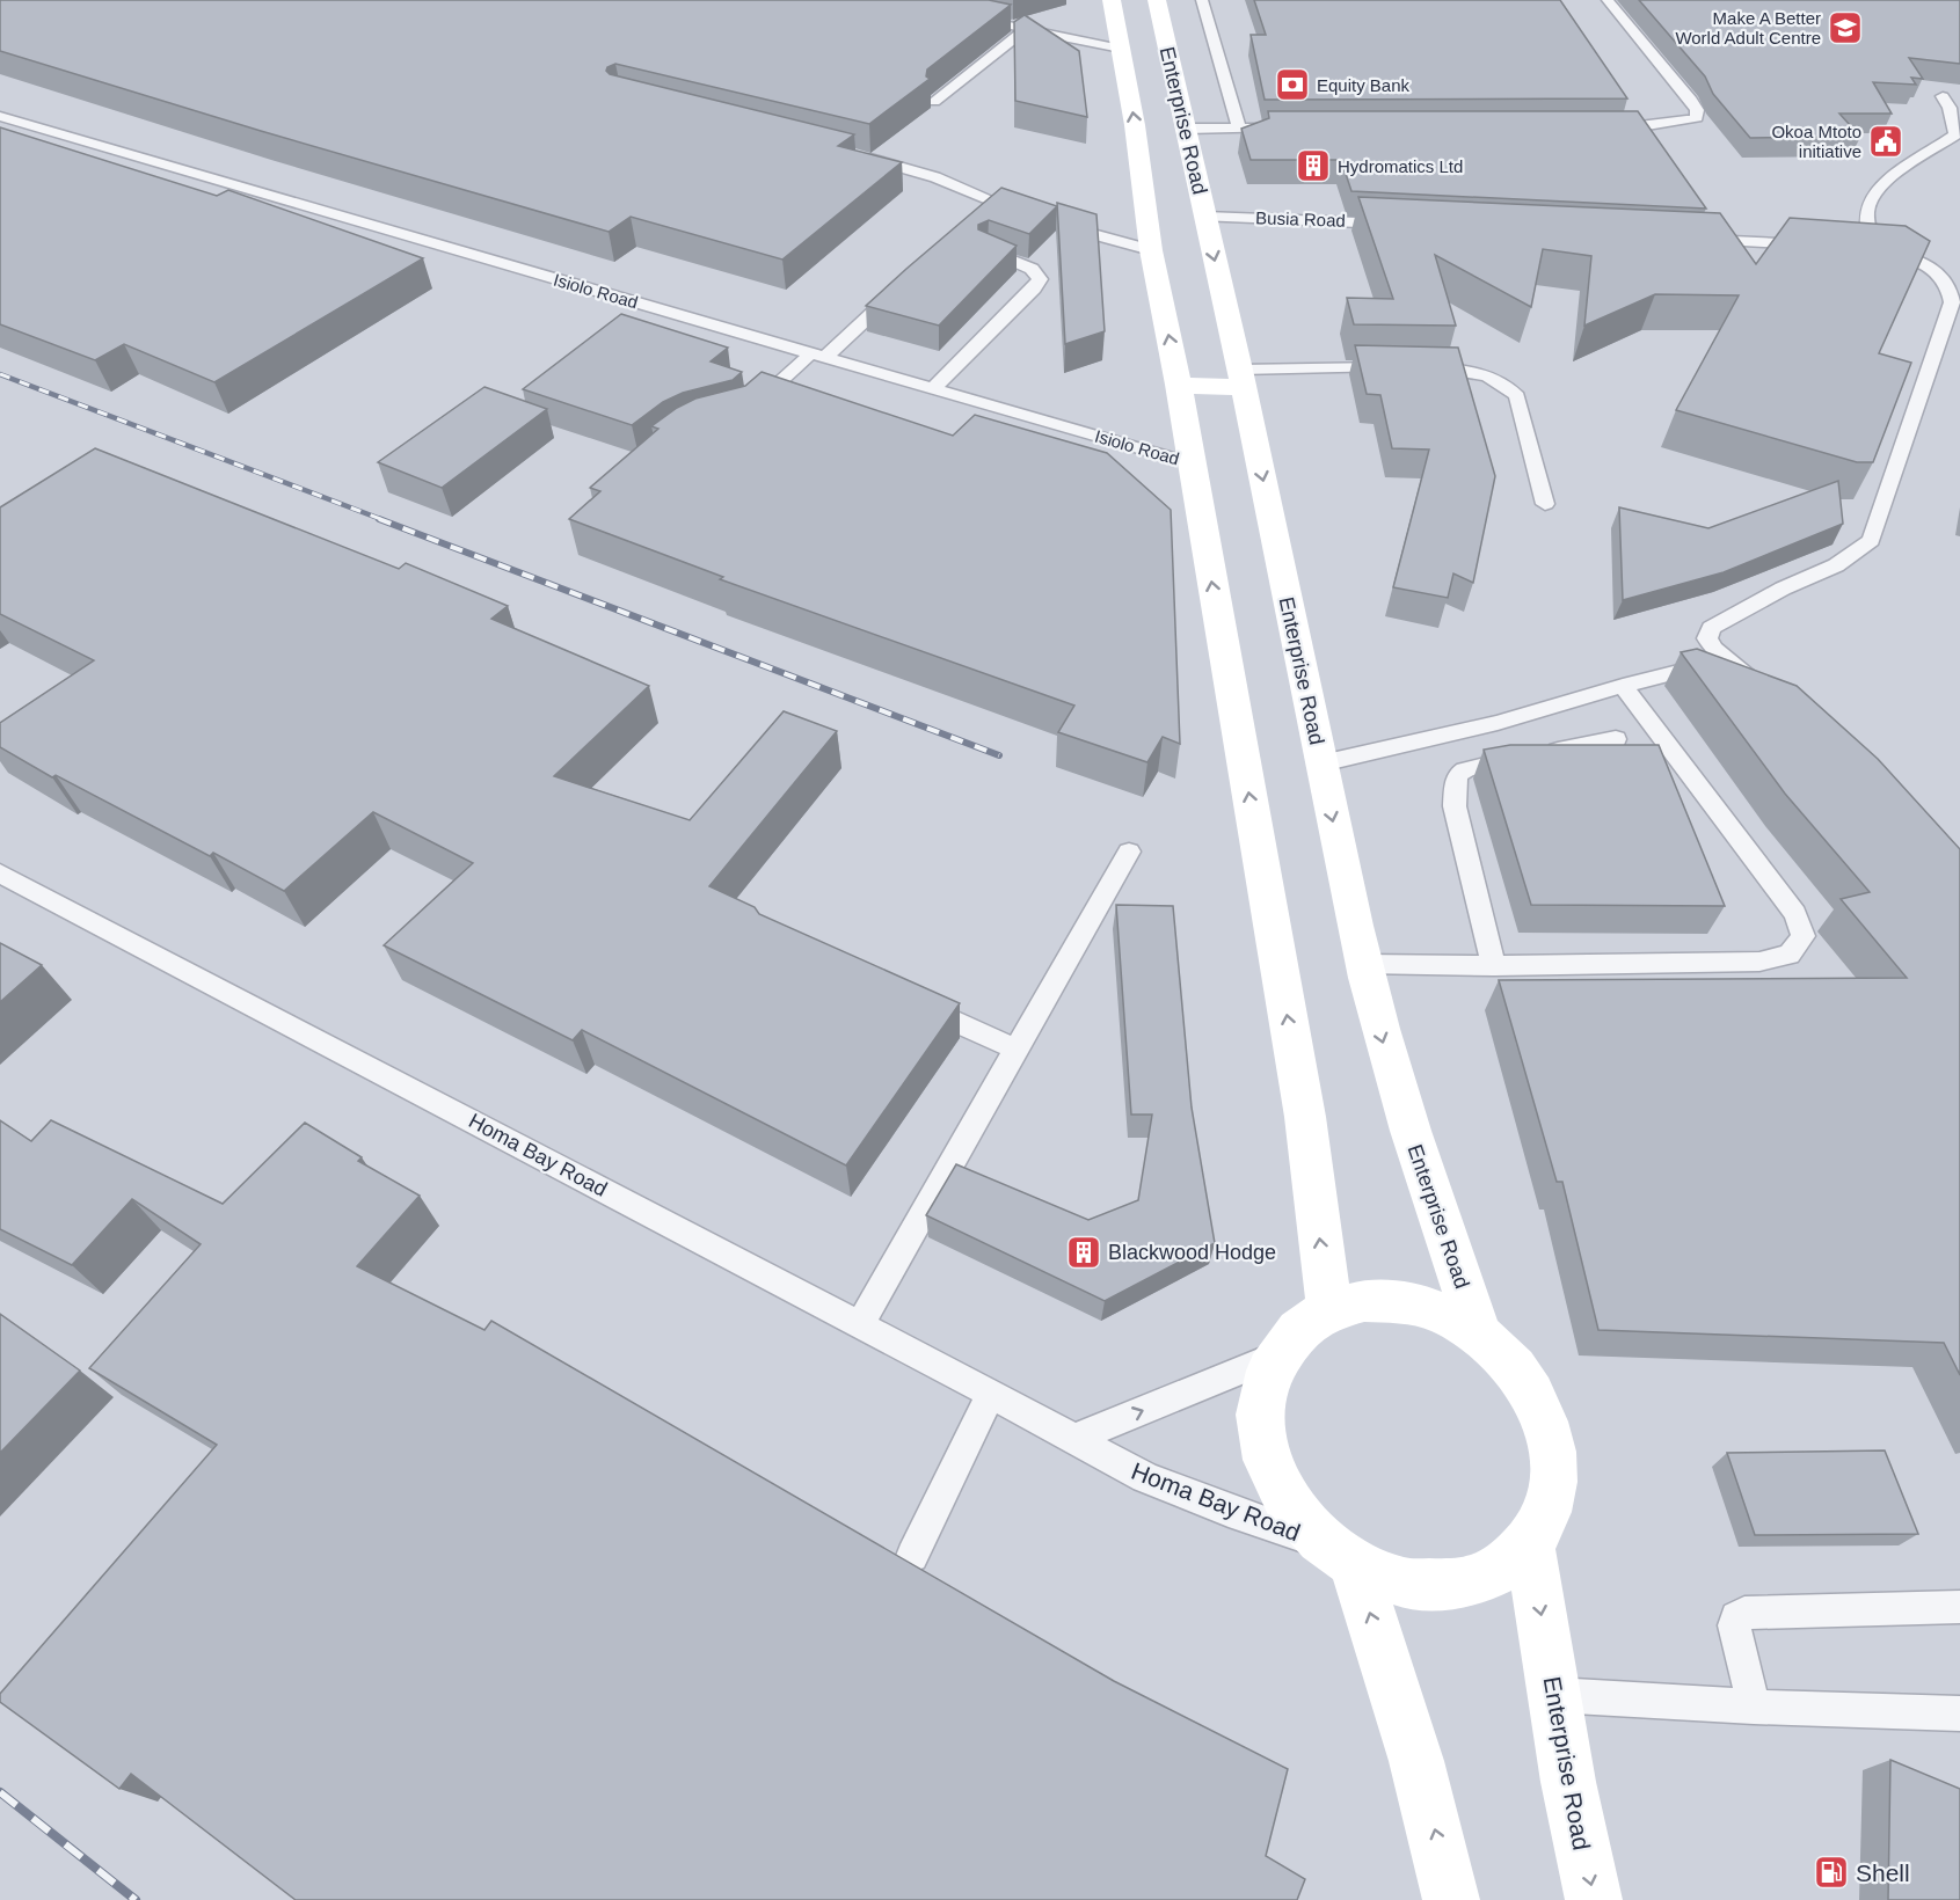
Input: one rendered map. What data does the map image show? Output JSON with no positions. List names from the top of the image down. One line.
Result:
{"streets":{"main road":["Enterprise Road"],"lane":["Busia Road","Isiolo Road","Homa Bay Road"]},"crossings":[["Enterprise Road","Busia Road"],["Enterprise Road","Homa Bay Road"]],"places":{"school or university":["Make A Better World Adult Centre"],"bank":["Equity Bank"],"public building":["Okoa Mtoto initiative"],"building":["Hydromatics Ltd","Blackwood Hodge"],"fuel station":["Shell"]}}
